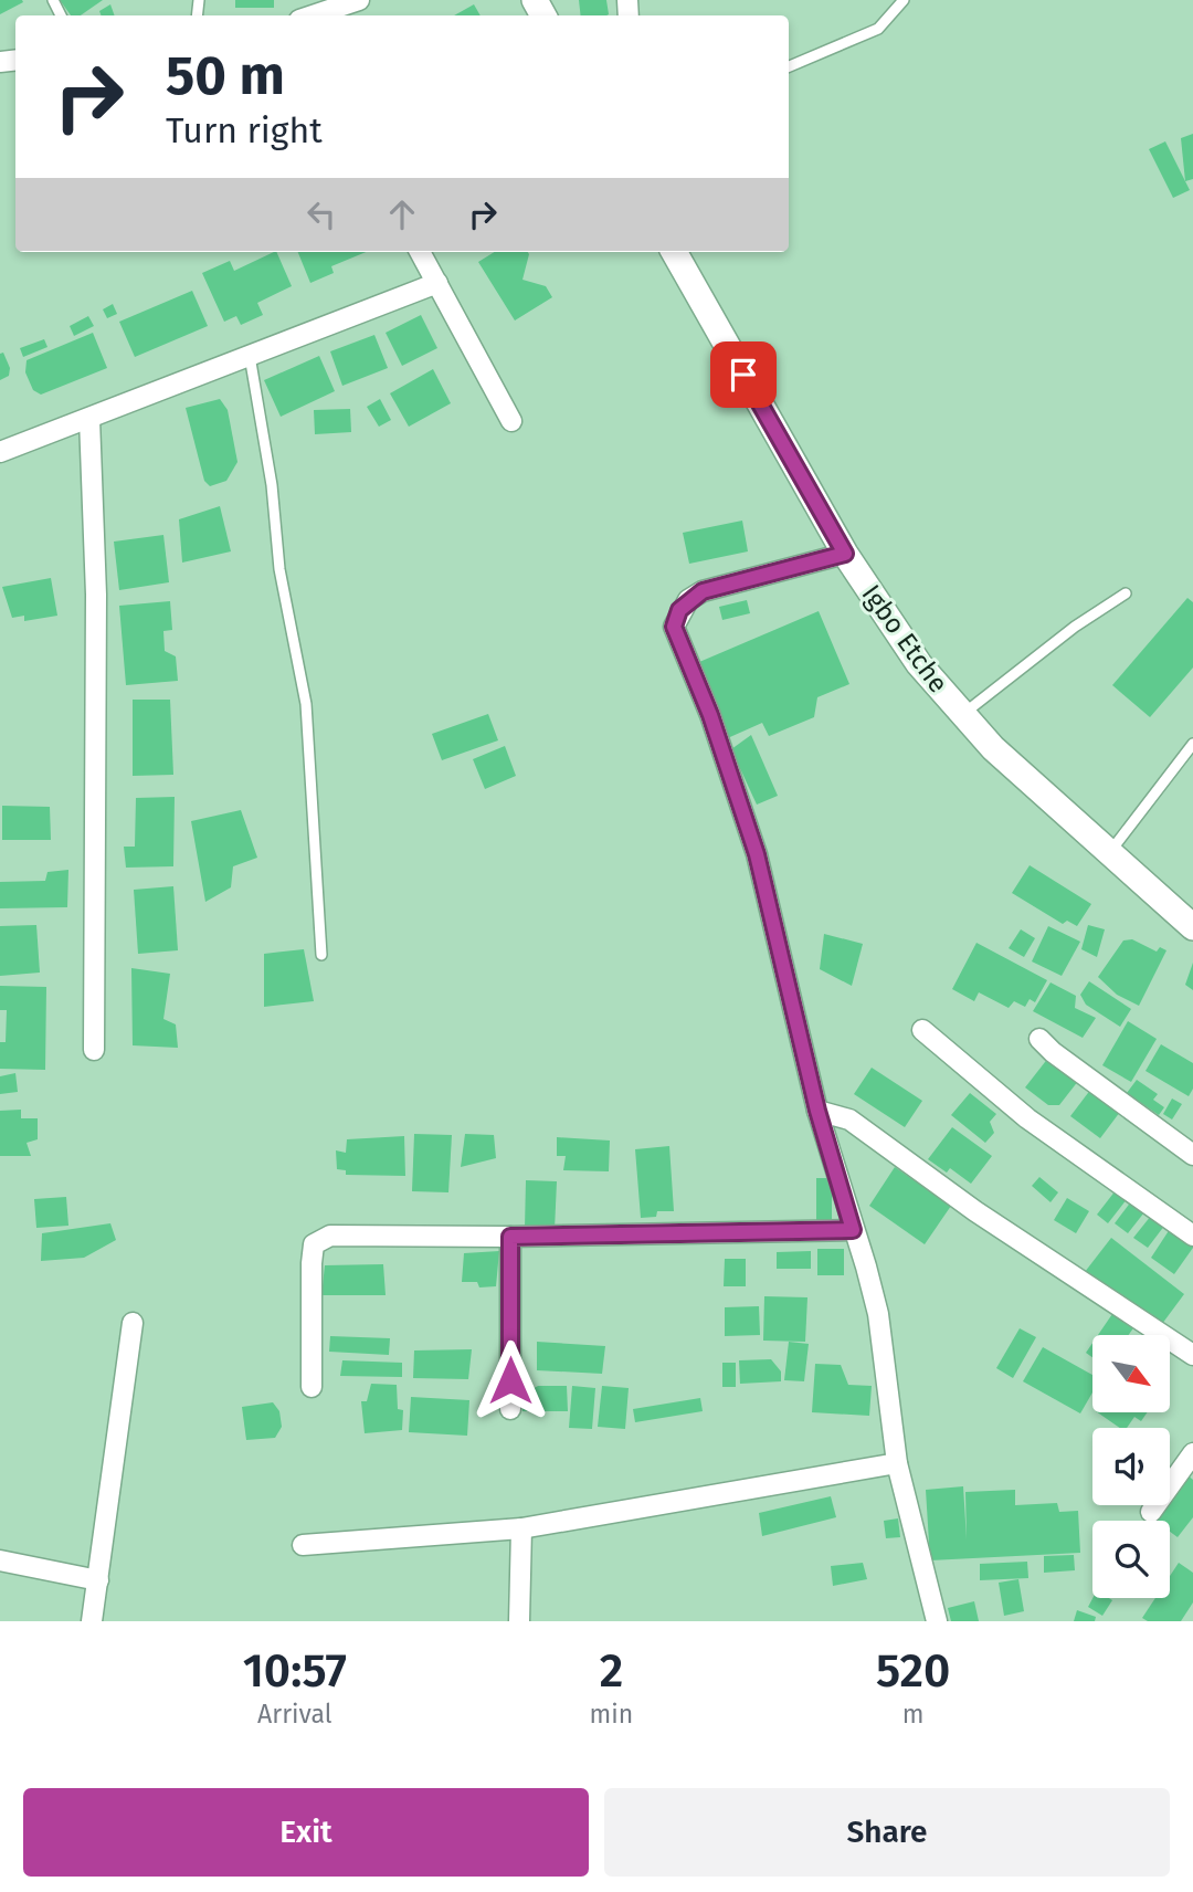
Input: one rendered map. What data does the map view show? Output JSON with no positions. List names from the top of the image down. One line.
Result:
{"streets":{"street":["Igbo Etche"]},"north":"bottom right","page":{"turn":["50 m","Turn right"],"eta":["10:57","Arrival","2","min","520","m"],"buttons":["Exit","Share"]}}
